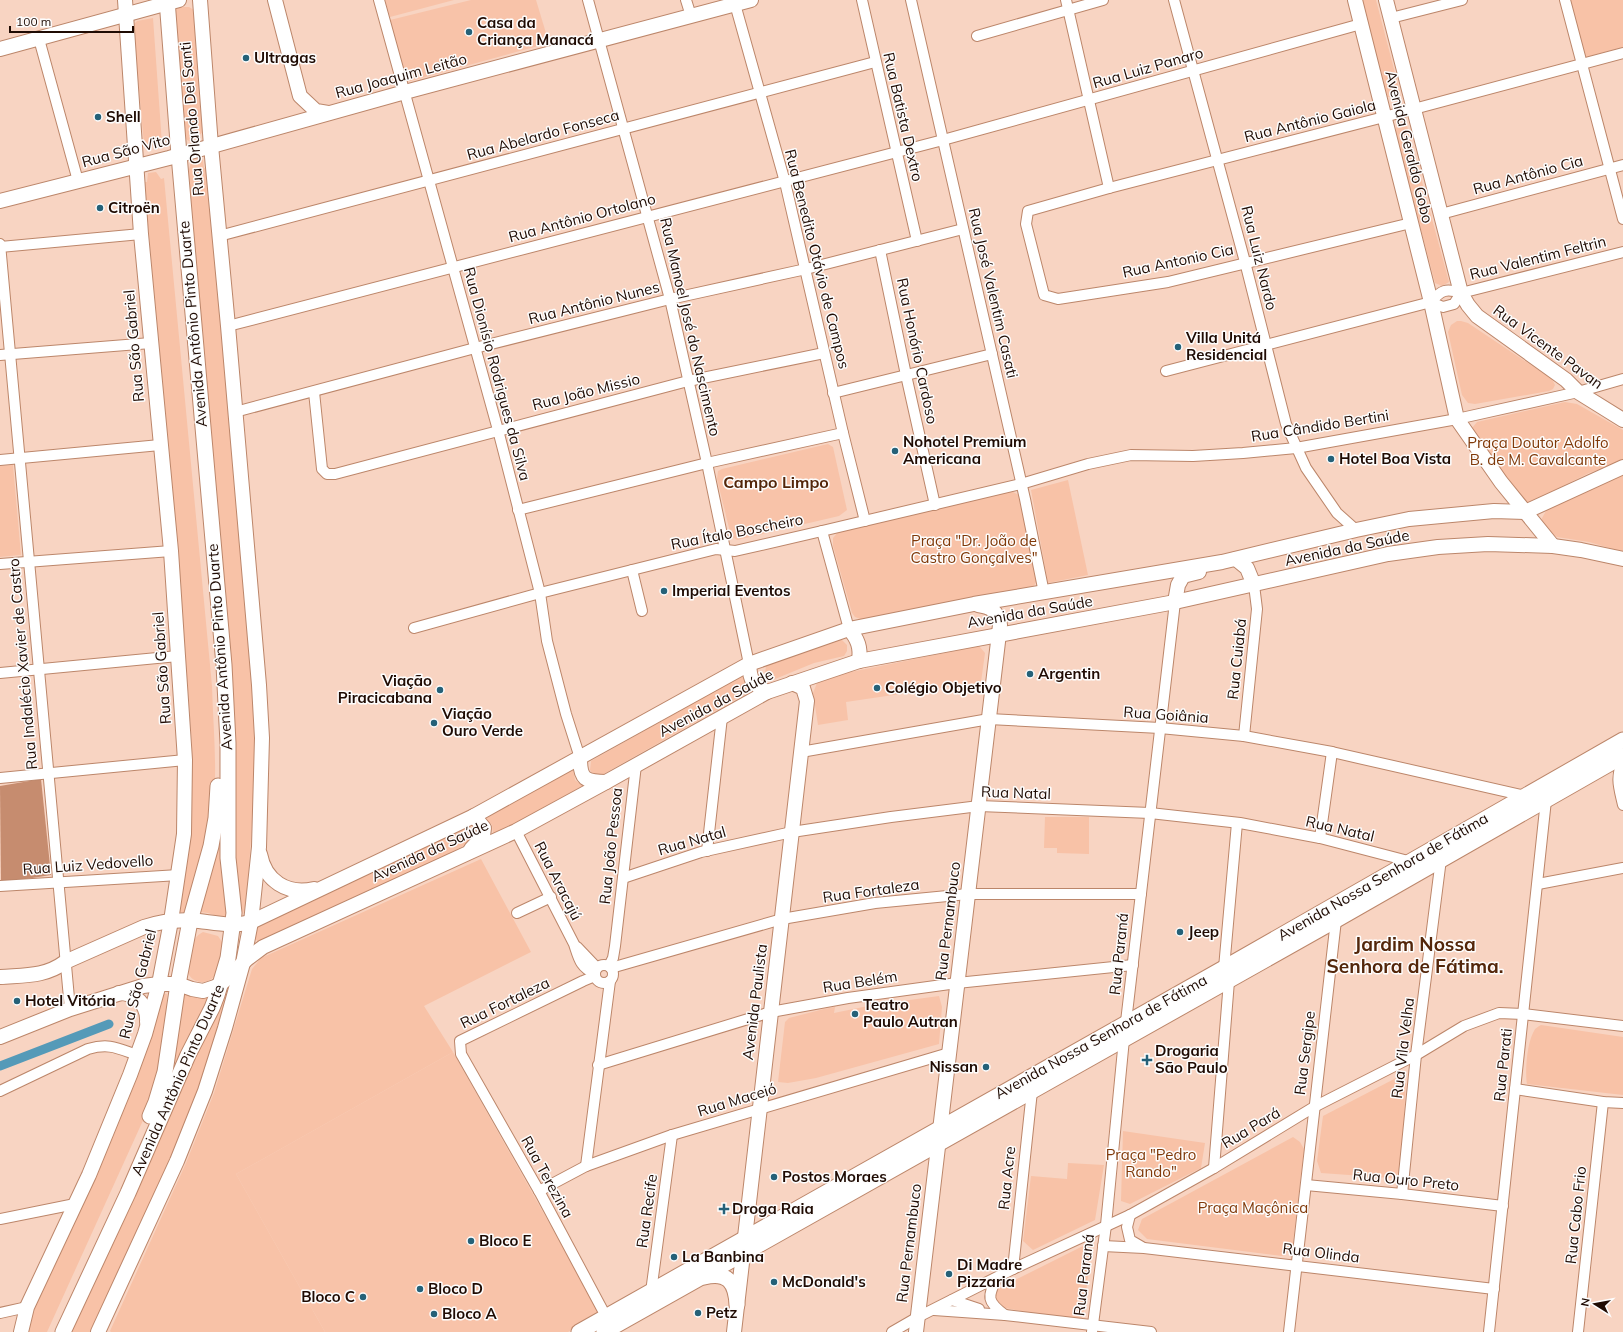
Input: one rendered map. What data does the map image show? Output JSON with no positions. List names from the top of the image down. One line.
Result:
{"streets":{"main road":["Rua Joaquim Leitão","Rua Orlando Dei Santi","Avenida Geraldo Gobo","Rua São Vito","Avenida Antônio Pinto Duarte","Rua São Gabriel","Rua Vicente Pavan","Avenida da Saúde","Avenida Nossa Senhora de Fátima","Rua Pernambuco","Avenida Paulista"],"street":["Rua Luiz Panaro","Rua Batista Dextro","Rua Antônio Gaiola","Rua Abelardo Fonseca","Rua Antônio Cia","Rua Antônio Ortolano","Rua Luiz Nardo","Rua Valentim Feltrin","Rua Benedito Otávio de Campos","Rua Antonio Cia","Rua José Valentim Casati","Rua Antônio Nunes","Rua Manoel José do Nascimento","Rua Honório Cardoso","Rua Dionísio Rodrigues da Silva","Rua João Missio","Rua Cândido Bertini","Rua Ítalo Boscheiro","Rua Cuiabá","Rua Indalécio Xavier de Castro","Rua Goiânia","Rua Natal","Rua João Pessoa","Rua Luiz Vedovello","Rua Aracajú","Rua Fortaleza","Rua Paraná","Rua Belém","Rua Vila Velha","Rua Sergipe","Rua Parati","Rua Maceió","Rua Pará","Rua Terezina","Rua Acre","Rua Ouro Preto","Rua Recife","Rua Cabo Frio","Rua Olinda"]},"crossings":[["Rua Luiz Panaro","Avenida Geraldo Gobo"],["Rua Luiz Panaro","Rua Antônio Ortolano"],["Rua Luiz Panaro","Rua Luiz Nardo"],["Rua Luiz Panaro","Rua José Valentim Casati"],["Rua Joaquim Leitão","Rua São Vito"],["Rua Joaquim Leitão","Rua Benedito Otávio de Campos"],["Rua Joaquim Leitão","Rua Manoel José do Nascimento"],["Rua Joaquim Leitão","Rua Dionísio Rodrigues da Silva"],["Rua Batista Dextro","Rua Abelardo Fonseca"],["Rua Batista Dextro","Rua Antônio Ortolano"],["Rua Batista Dextro","Rua Antônio Nunes"],["Rua Orlando Dei Santi","Rua Abelardo Fonseca"],["Rua Orlando Dei Santi","Rua São Vito"],["Rua Orlando Dei Santi","Rua Antônio Ortolano"],["Rua Orlando Dei Santi","Rua Antônio Nunes"],["Rua Orlando Dei Santi","Avenida da Saúde"],["Rua Antônio Gaiola","Avenida Geraldo Gobo"],["Rua Antônio Gaiola","Rua Luiz Nardo"],["Rua Antônio Gaiola","Rua Antonio Cia"],["Rua Abelardo Fonseca","Rua Benedito Otávio de Campos"],["Rua Abelardo Fonseca","Rua Manoel José do Nascimento"],["Rua Abelardo Fonseca","Rua Dionísio Rodrigues da Silva"],["Avenida Geraldo Gobo","Rua Antônio Cia"],["Avenida Geraldo Gobo","Rua Valentim Feltrin"],["Avenida Geraldo Gobo","Rua Antonio Cia"],["Avenida Geraldo Gobo","Rua Vicente Pavan"],["Avenida Geraldo Gobo","Rua Cândido Bertini"],["Rua São Vito","Avenida Antônio Pinto Duarte"],["Rua São Vito","Rua São Gabriel"],["Rua Antônio Ortolano","Rua Benedito Otávio de Campos"],["Rua Antônio Ortolano","Rua José Valentim Casati"],["Rua Antônio Ortolano","Rua Manoel José do Nascimento"],["Rua Antônio Ortolano","Rua Dionísio Rodrigues da Silva"],["Rua Luiz Nardo","Rua Valentim Feltrin"],["Rua Luiz Nardo","Rua Antonio Cia"],["Rua Luiz Nardo","Rua Cândido Bertini"],["Rua Luiz Nardo","Avenida da Saúde"],["Rua Valentim Feltrin","Rua Vicente Pavan"],["Rua Benedito Otávio de Campos","Rua Antônio Nunes"],["Rua Benedito Otávio de Campos","Rua João Missio"],["Rua Benedito Otávio de Campos","Rua Ítalo Boscheiro"],["Rua José Valentim Casati","Rua Antônio Nunes"],["Rua José Valentim Casati","Rua Cândido Bertini"],["Rua José Valentim Casati","Rua Ítalo Boscheiro"],["Rua José Valentim Casati","Avenida da Saúde"],["Rua Antônio Nunes","Rua Manoel José do Nascimento"],["Rua Antônio Nunes","Rua Honório Cardoso"],["Rua Antônio Nunes","Rua Dionísio Rodrigues da Silva"],["Rua Antônio Nunes","Rua João Missio"],["Avenida Antônio Pinto Duarte","Avenida da Saúde"],["Rua Manoel José do Nascimento","Rua João Missio"],["Rua Manoel José do Nascimento","Rua Ítalo Boscheiro"],["Rua Manoel José do Nascimento","Avenida da Saúde"],["Rua São Gabriel","Avenida da Saúde"],["Rua São Gabriel","Rua Luiz Vedovello"],["Rua Vicente Pavan","Rua Cândido Bertini"],["Rua Honório Cardoso","Rua Ítalo Boscheiro"],["Rua Dionísio Rodrigues da Silva","Rua João Missio"],["Rua Dionísio Rodrigues da Silva","Rua Ítalo Boscheiro"],["Rua Dionísio Rodrigues da Silva","Avenida da Saúde"],["Rua Cândido Bertini","Rua Ítalo Boscheiro"],["Avenida da Saúde","Rua Cuiabá"],["Avenida da Saúde","Rua Indalécio Xavier de Castro"],["Avenida da Saúde","Rua João Pessoa"],["Avenida da Saúde","Rua Aracajú"],["Avenida da Saúde","Rua Pernambuco"],["Avenida da Saúde","Rua Paraná"],["Avenida da Saúde","Avenida Paulista"],["Rua Cuiabá","Rua Goiânia"],["Rua Indalécio Xavier de Castro","Rua Luiz Vedovello"],["Rua Goiânia","Avenida Nossa Senhora de Fátima"],["Rua Goiânia","Rua Pernambuco"],["Rua Goiânia","Rua Paraná"],["Rua Goiânia","Avenida Paulista"],["Rua Natal","Rua João Pessoa"],["Rua Natal","Avenida Nossa Senhora de Fátima"],["Rua Natal","Rua Pernambuco"],["Rua Natal","Rua Paraná"],["Rua Natal","Avenida Paulista"],["Rua João Pessoa","Rua Aracajú"],["Rua João Pessoa","Rua Fortaleza"],["Rua João Pessoa","Rua Belém"],["Rua João Pessoa","Rua Maceió"],["Avenida Nossa Senhora de Fátima","Rua Pernambuco"],["Avenida Nossa Senhora de Fátima","Rua Paraná"],["Avenida Nossa Senhora de Fátima","Avenida Paulista"],["Avenida Nossa Senhora de Fátima","Rua Vila Velha"],["Avenida Nossa Senhora de Fátima","Rua Sergipe"],["Avenida Nossa Senhora de Fátima","Rua Parati"],["Avenida Nossa Senhora de Fátima","Rua Terezina"],["Avenida Nossa Senhora de Fátima","Rua Acre"],["Avenida Nossa Senhora de Fátima","Rua Recife"],["Rua Aracajú","Rua Fortaleza"],["Rua Fortaleza","Rua Pernambuco"],["Rua Fortaleza","Rua Paraná"],["Rua Fortaleza","Avenida Paulista"],["Rua Fortaleza","Rua Terezina"],["Rua Pernambuco","Rua Belém"],["Rua Pernambuco","Rua Maceió"],["Rua Pernambuco","Rua Pará"],["Rua Paraná","Rua Belém"],["Rua Paraná","Rua Pará"],["Rua Paraná","Rua Olinda"],["Rua Belém","Avenida Paulista"],["Avenida Paulista","Rua Maceió"],["Rua Vila Velha","Rua Pará"],["Rua Vila Velha","Rua Ouro Preto"],["Rua Sergipe","Rua Pará"],["Rua Sergipe","Rua Ouro Preto"],["Rua Sergipe","Rua Olinda"],["Rua Parati","Rua Pará"],["Rua Parati","Rua Ouro Preto"],["Rua Parati","Rua Olinda"],["Rua Maceió","Rua Terezina"],["Rua Maceió","Rua Recife"],["Rua Pará","Rua Acre"]],"districts":["Campo Limpo","Jardim Nossa Senhora de Fátima."],"parks":["Praça Doutor Adolfo B. de M. Cavalcante","Praça \"Dr. João de Castro Gonçalves\"","Praça \"Pedro Rando\"","Praça Maçônica"],"places":{"other":["Casa da Criança Manacá","Ultragas","Shell","Citroën","Villa Unitá Residencial","Nohotel Premium Americana","Hotel Boa Vista","Imperial Eventos","Argentin","Colégio Objetivo","Viação Piracicabana","Viação Ouro Verde","Jeep","Hotel Vitória","Teatro Paulo Autran","Nissan","Postos Moraes","Bloco E","La Banbina","Di Madre Pizzaria","McDonald's","Bloco D","Bloco C","Petz","Bloco A"],"health":["Drogaria São Paulo","Droga Raia"]},"scale_bar":"100 m","north":"left"}
